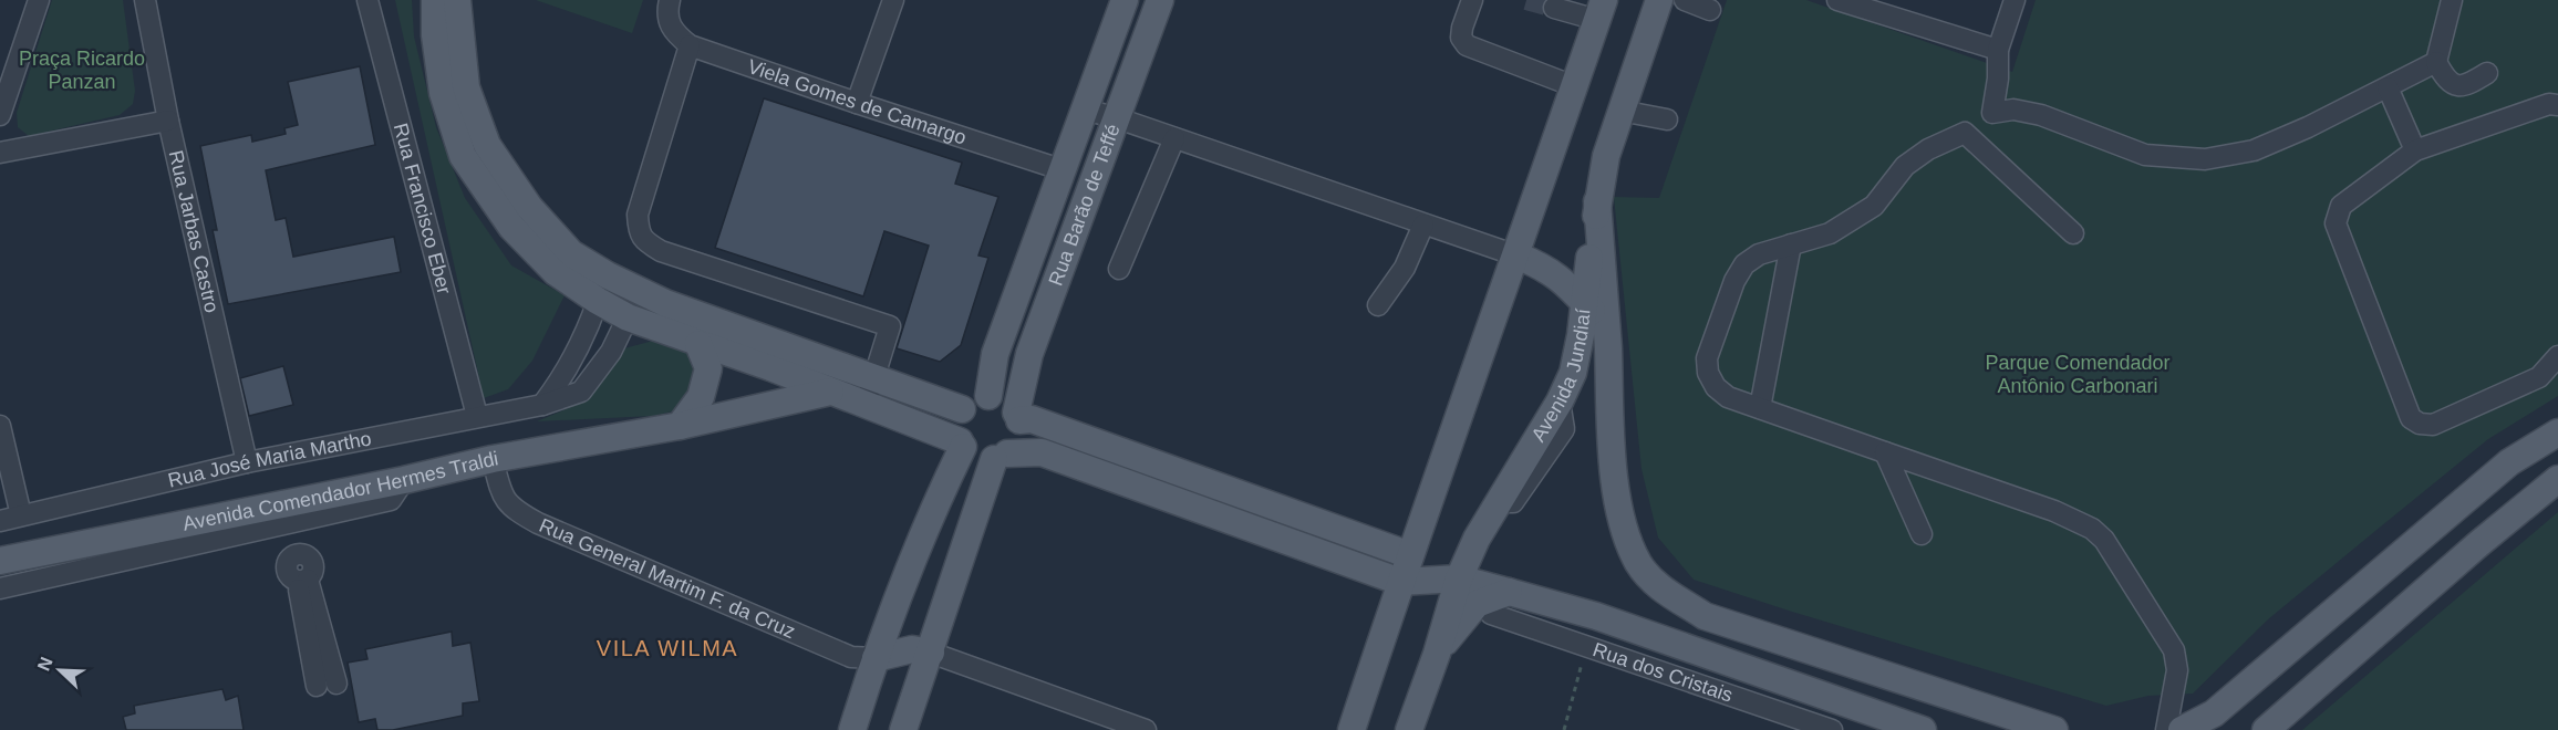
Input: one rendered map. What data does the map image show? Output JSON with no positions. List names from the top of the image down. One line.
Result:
{"streets":{"main road":["Rua Barão de Teffé","Avenida Jundiaí","Avenida Comendador Hermes Traldi"],"street":["Viela Gomes de Camargo","Rua Francisco Eber","Rua Jarbas Castro","Rua José Maria Martho","Rua General Martim F. da Cruz","Rua dos Cristais"]},"crossings":[["Viela Gomes de Camargo","Rua Barão de Teffé"],["Rua Francisco Eber","Rua José Maria Martho"],["Rua Jarbas Castro","Rua José Maria Martho"],["Avenida Comendador Hermes Traldi","Rua General Martim F. da Cruz"]],"districts":["VILA WILMA"],"parks":["Praça Ricardo Panzan","Parque Comendador Antônio Carbonari"],"north":"top left"}
